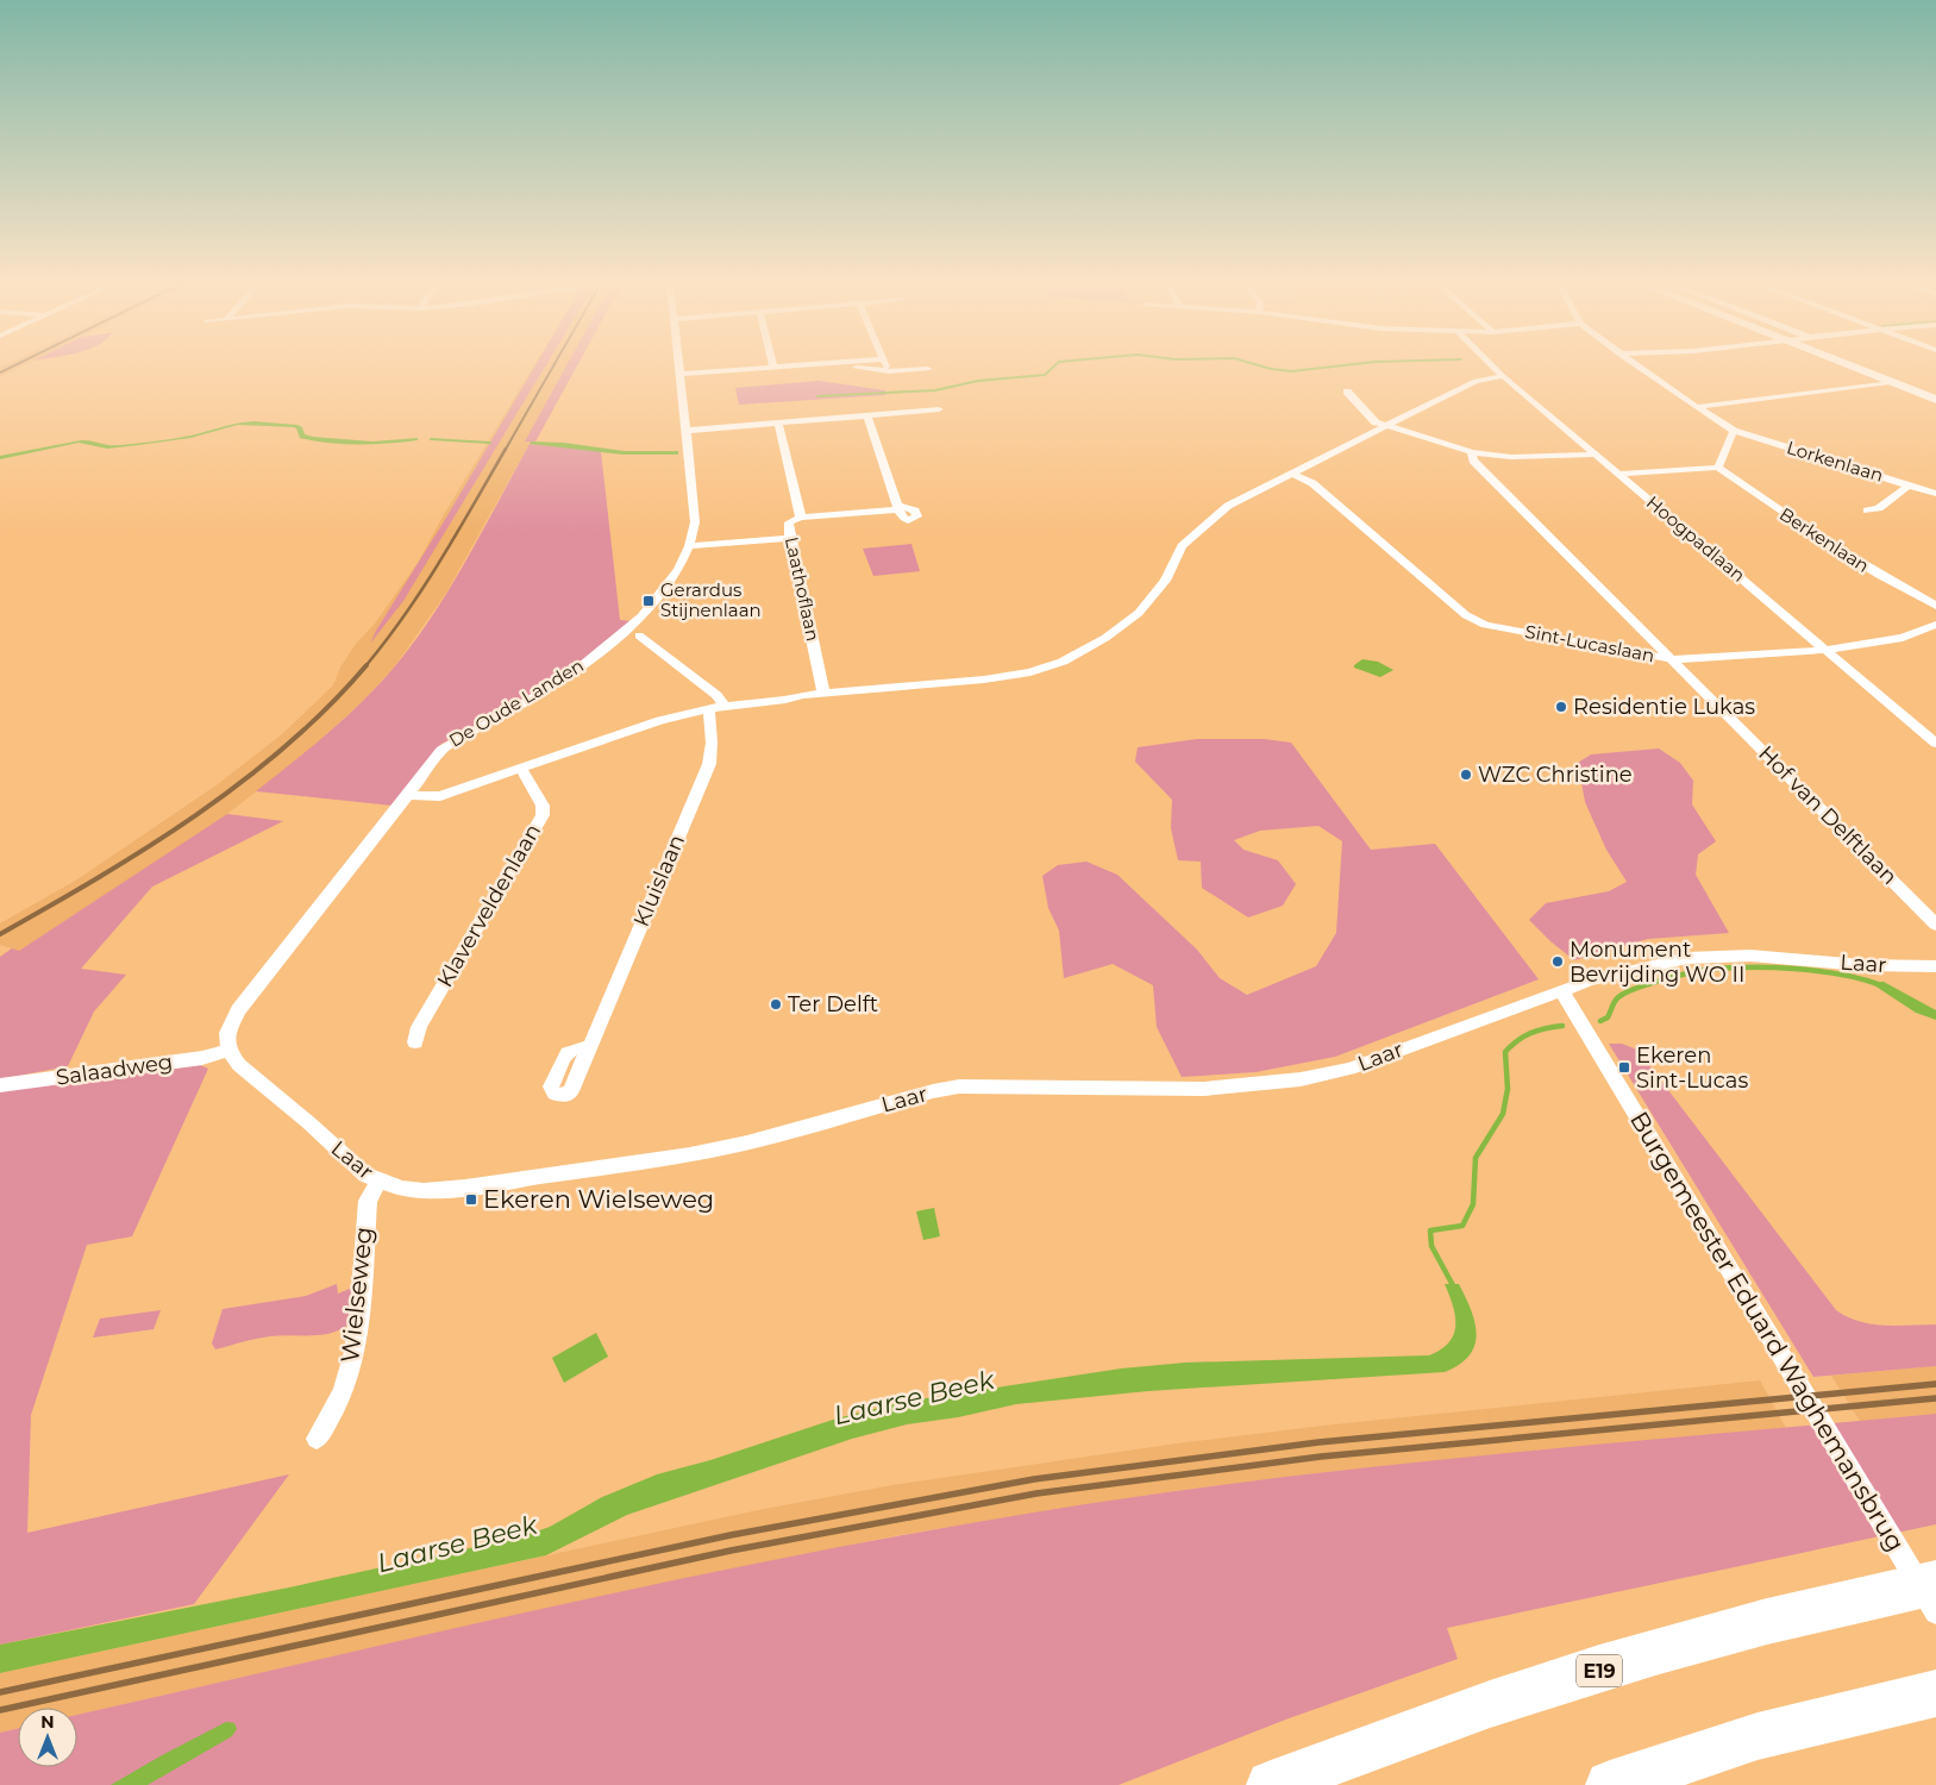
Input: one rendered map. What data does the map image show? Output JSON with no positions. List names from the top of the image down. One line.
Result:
{"streets":{"highway":["E19"],"street":["Lorkenlaan","Hoogpadlaan","Berkenlaan","Laathoflaan","Sint-Lucaslaan","De Oude Landen","Hof van Delftlaan","Kluislaan","Klaverveldenlaan","Laar","Salaadweg","Wielseweg","Burgemeester Eduard Waghemansbrug"]},"crossings":[["Hoogpadlaan","Sint-Lucaslaan"],["Sint-Lucaslaan","Hof van Delftlaan"],["Laar","Salaadweg"],["Laar","Wielseweg"],["Laar","Burgemeester Eduard Waghemansbrug"]],"water":["Laarse Beek"],"places":{"transit":["Gerardus Stijnenlaan","Ekeren Sint-Lucas","Ekeren Wielseweg"],"other":["Residentie Lukas","WZC Christine","Monument Bevrijding WO II","Ter Delft"]},"north":"top"}
